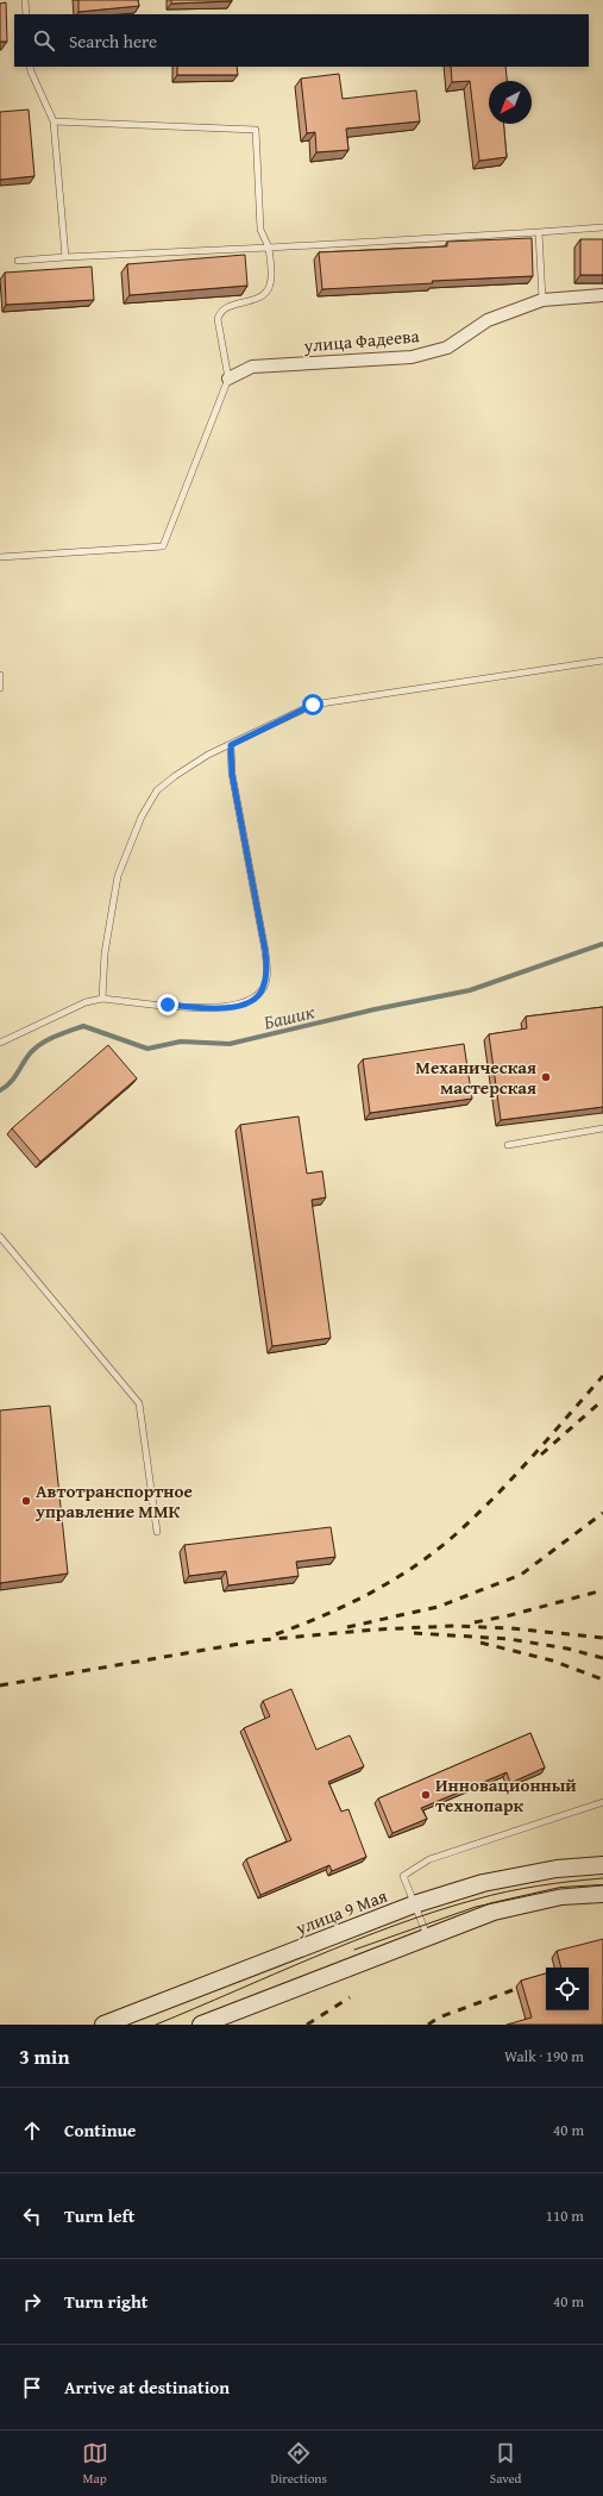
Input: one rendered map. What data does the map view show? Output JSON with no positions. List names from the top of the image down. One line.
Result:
{"streets":{"main road":["улица 9 Мая"],"street":["улица Фадеева"]},"water":["Башик"],"places":["Механическая мастерская","Автотранспортное управление ММК","Инновационный технопарк"],"north":"bottom left","page":{"search":"Search here","heading":["3 min","Walk · 190 m"],"list":[["Continue","40 m"],["Turn left","110 m"],["Turn right","40 m"],"Arrive at destination"],"nav":["Map","Directions","Saved"]}}
